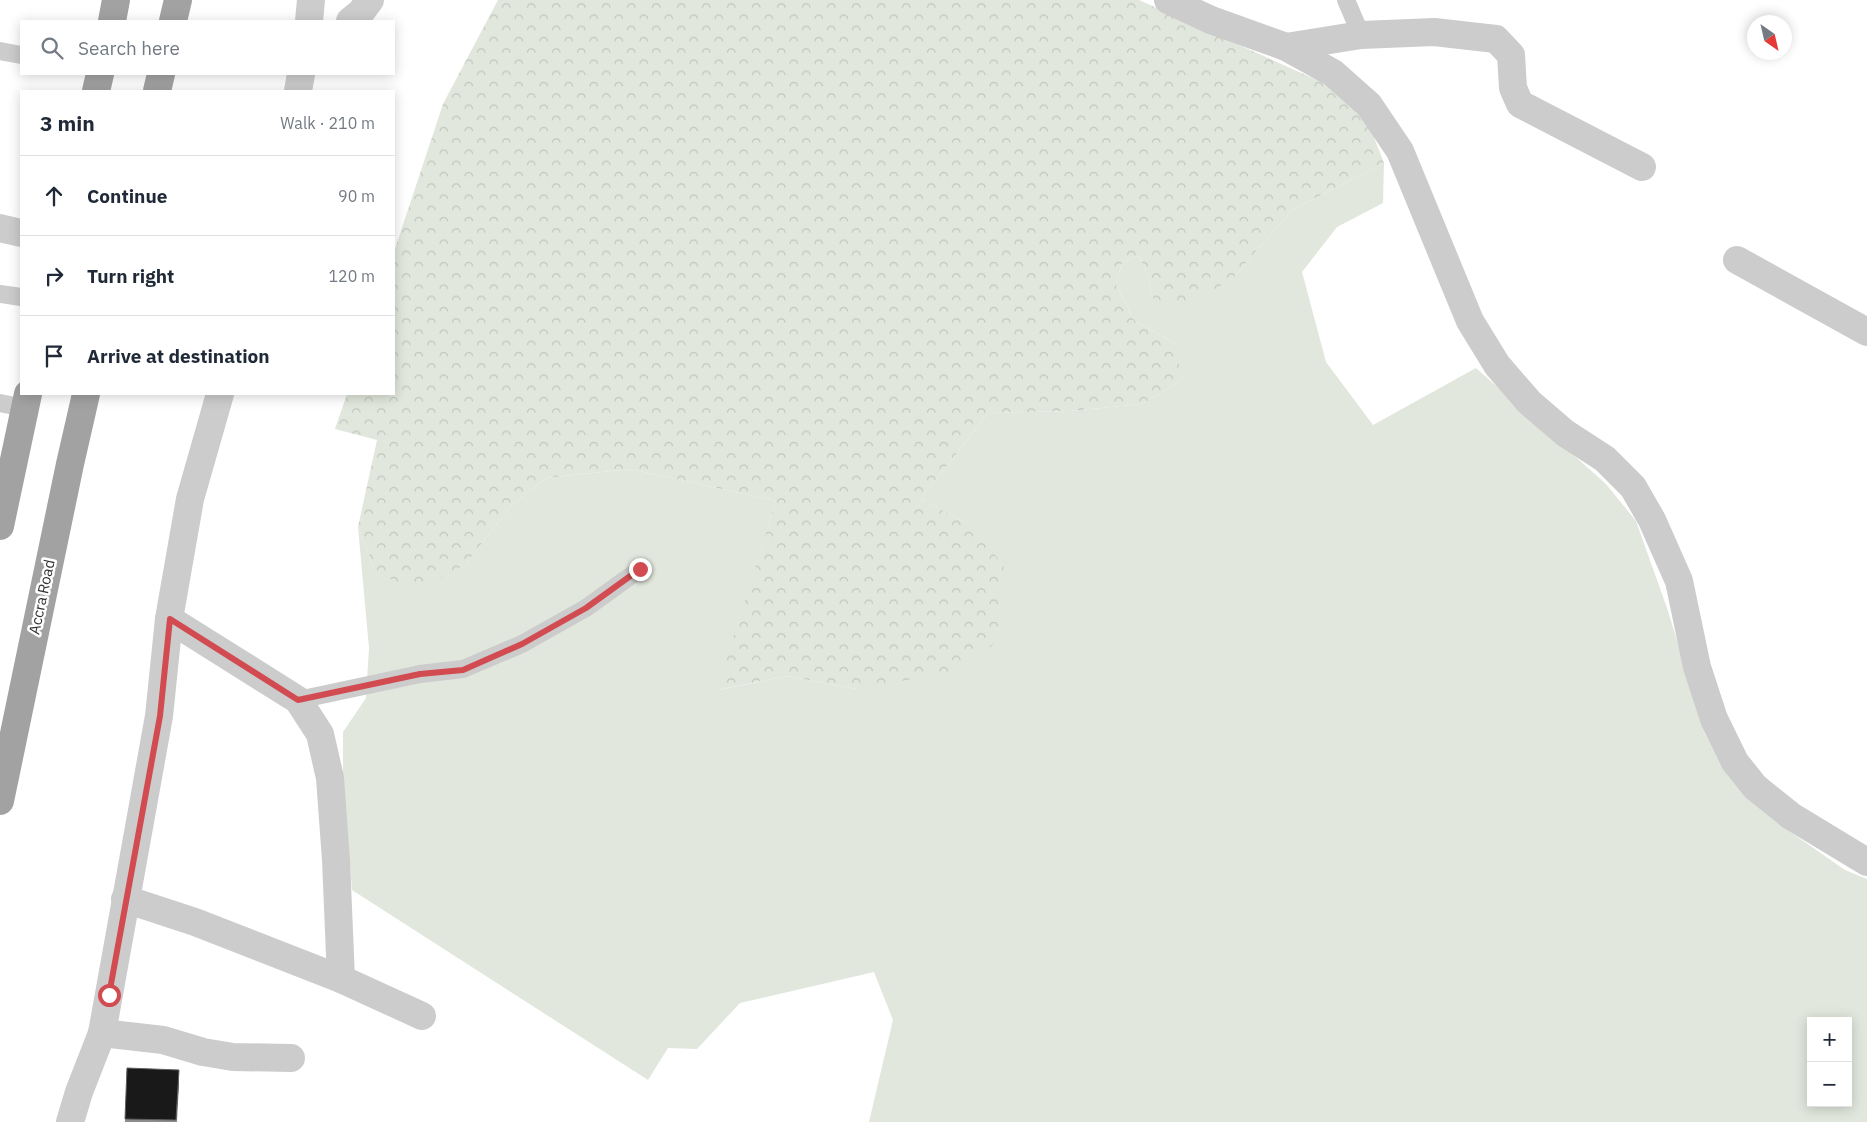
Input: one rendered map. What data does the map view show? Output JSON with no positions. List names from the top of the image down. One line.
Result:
{"streets":{"highway":["Accra Road"]},"north":"bottom right","page":{"search":"Search here","heading":["3 min","Walk · 210 m"],"list":[["Continue","90 m"],["Turn right","120 m"],"Arrive at destination"],"map_buttons":["+","−"]}}
